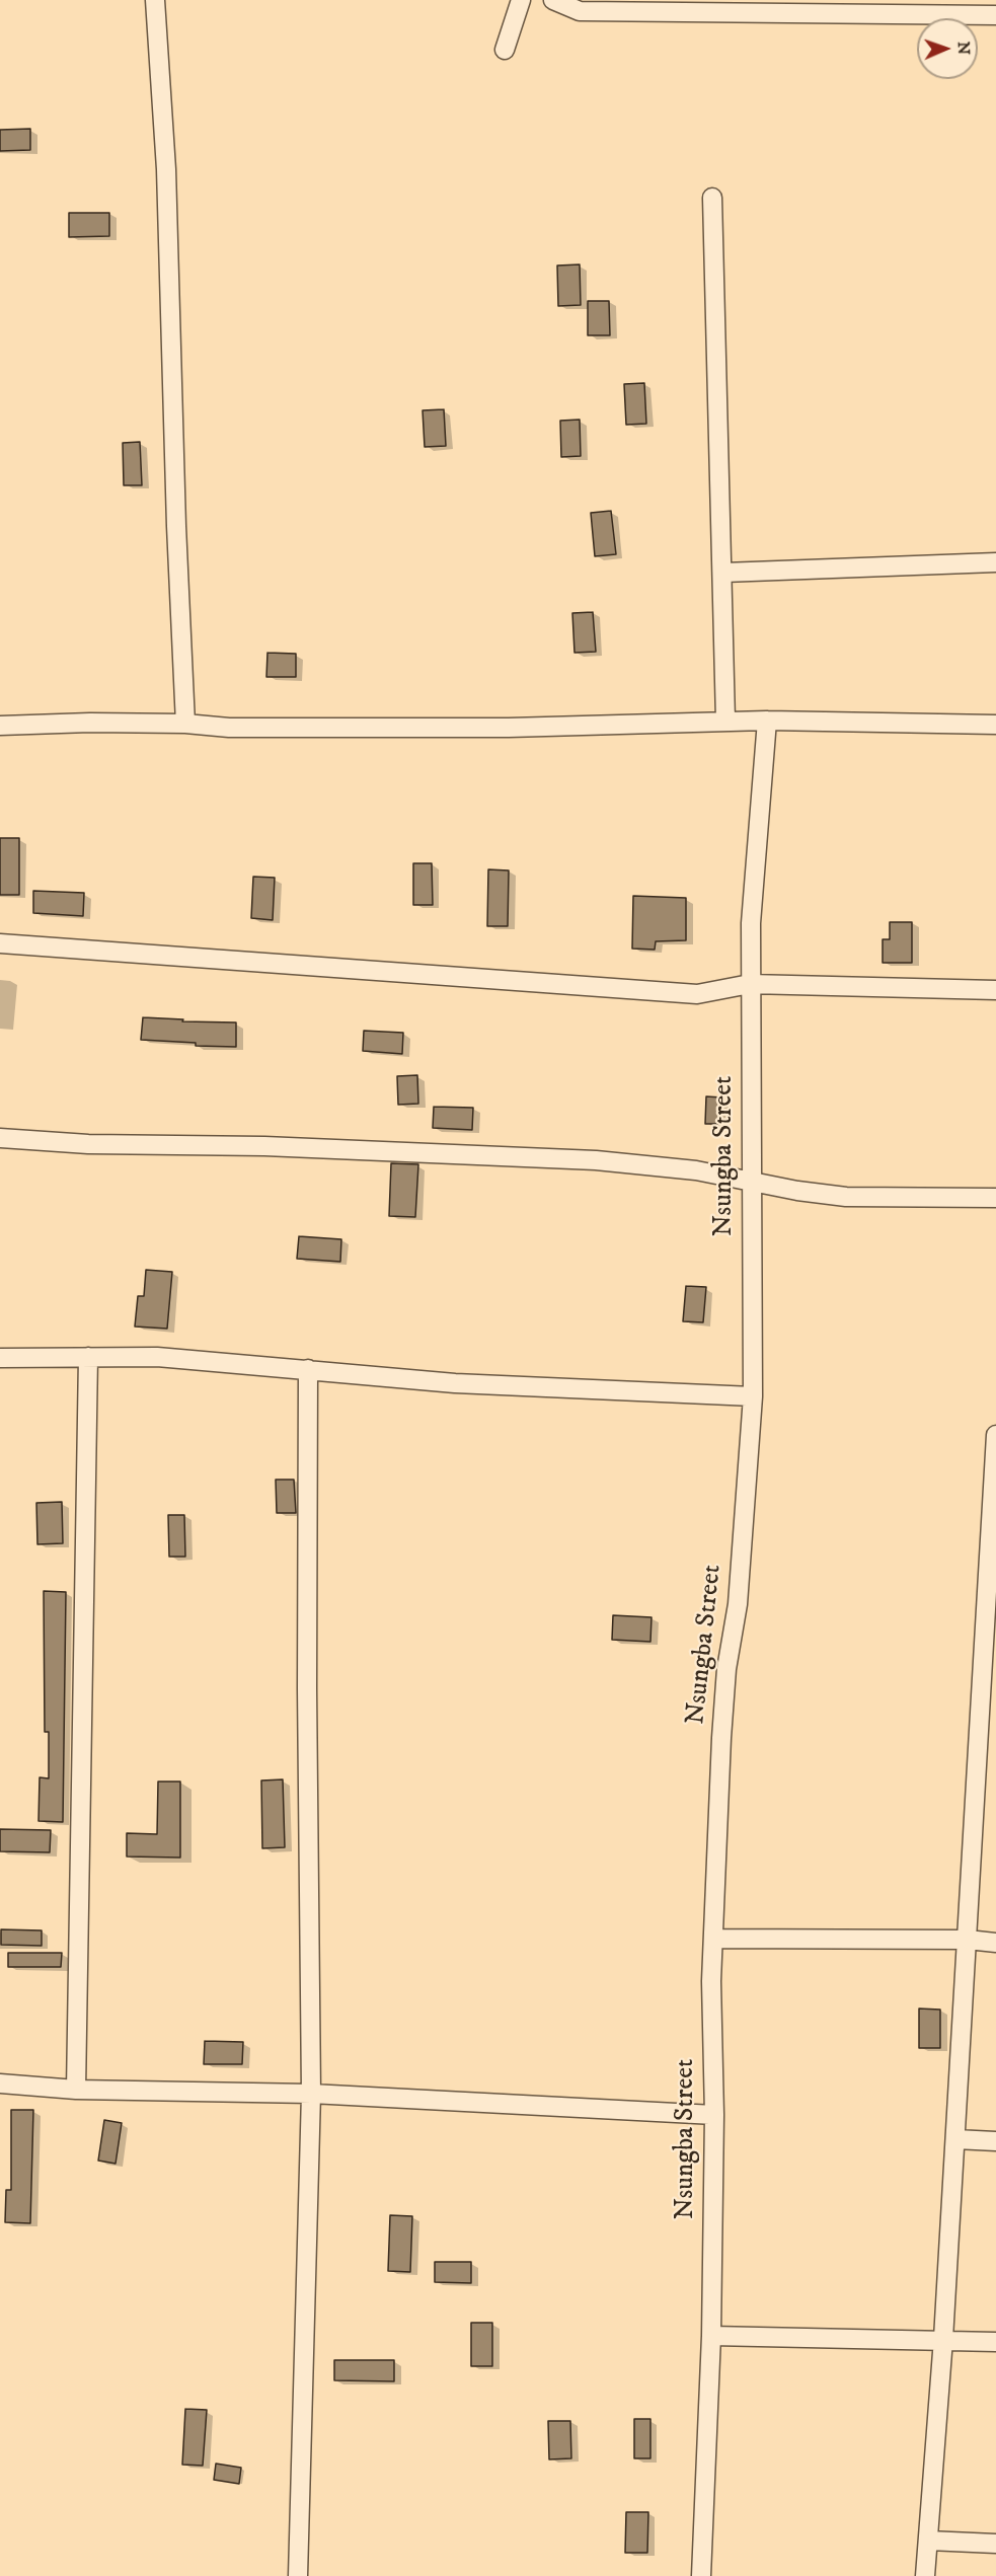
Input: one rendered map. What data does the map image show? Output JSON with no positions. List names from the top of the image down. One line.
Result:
{"streets":{"street":["Nsungba Street"]},"north":"right"}
